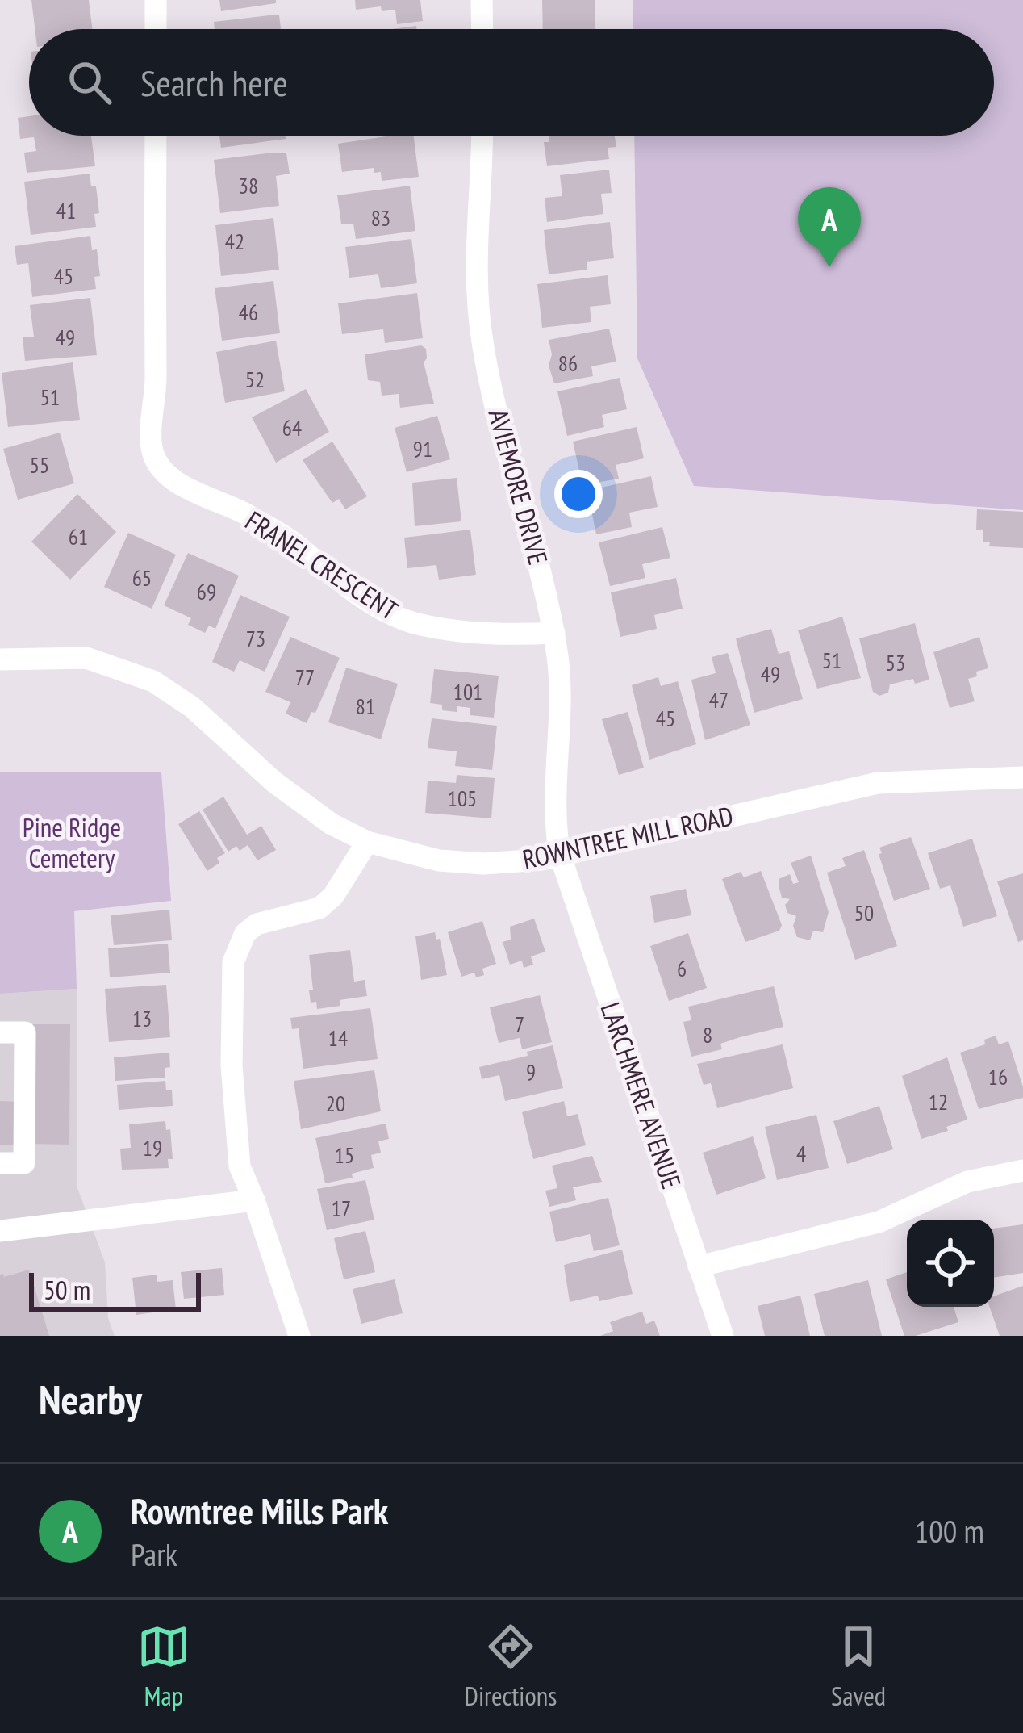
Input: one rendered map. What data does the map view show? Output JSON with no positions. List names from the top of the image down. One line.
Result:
{"streets":{"street":["AVIEMORE DRIVE","FRANEL CRESCENT","ROWNTREE MILL ROAD","LARCHMERE AVENUE"]},"crossings":[["AVIEMORE DRIVE","FRANEL CRESCENT"],["AVIEMORE DRIVE","ROWNTREE MILL ROAD"],["AVIEMORE DRIVE","LARCHMERE AVENUE"],["ROWNTREE MILL ROAD","LARCHMERE AVENUE"]],"parks":["Pine Ridge Cemetery"],"house_numbers":["38","41","83","42","45","46","49","86","52","51","64","91","55","61","65","69","73","51","53","49","77","101","47","81","45","105","50","6","13","7","8","14","9","16","12","20","19","4","15","17"],"scale_bar":"50 m","page":{"search":"Search here","pins":"A","scale":"50 m","heading":"Nearby","list":[{"mark":"A","name":"Rowntree Mills Park","note":"Park","value":"100 m"}],"nav":["Map","Directions","Saved"]}}
